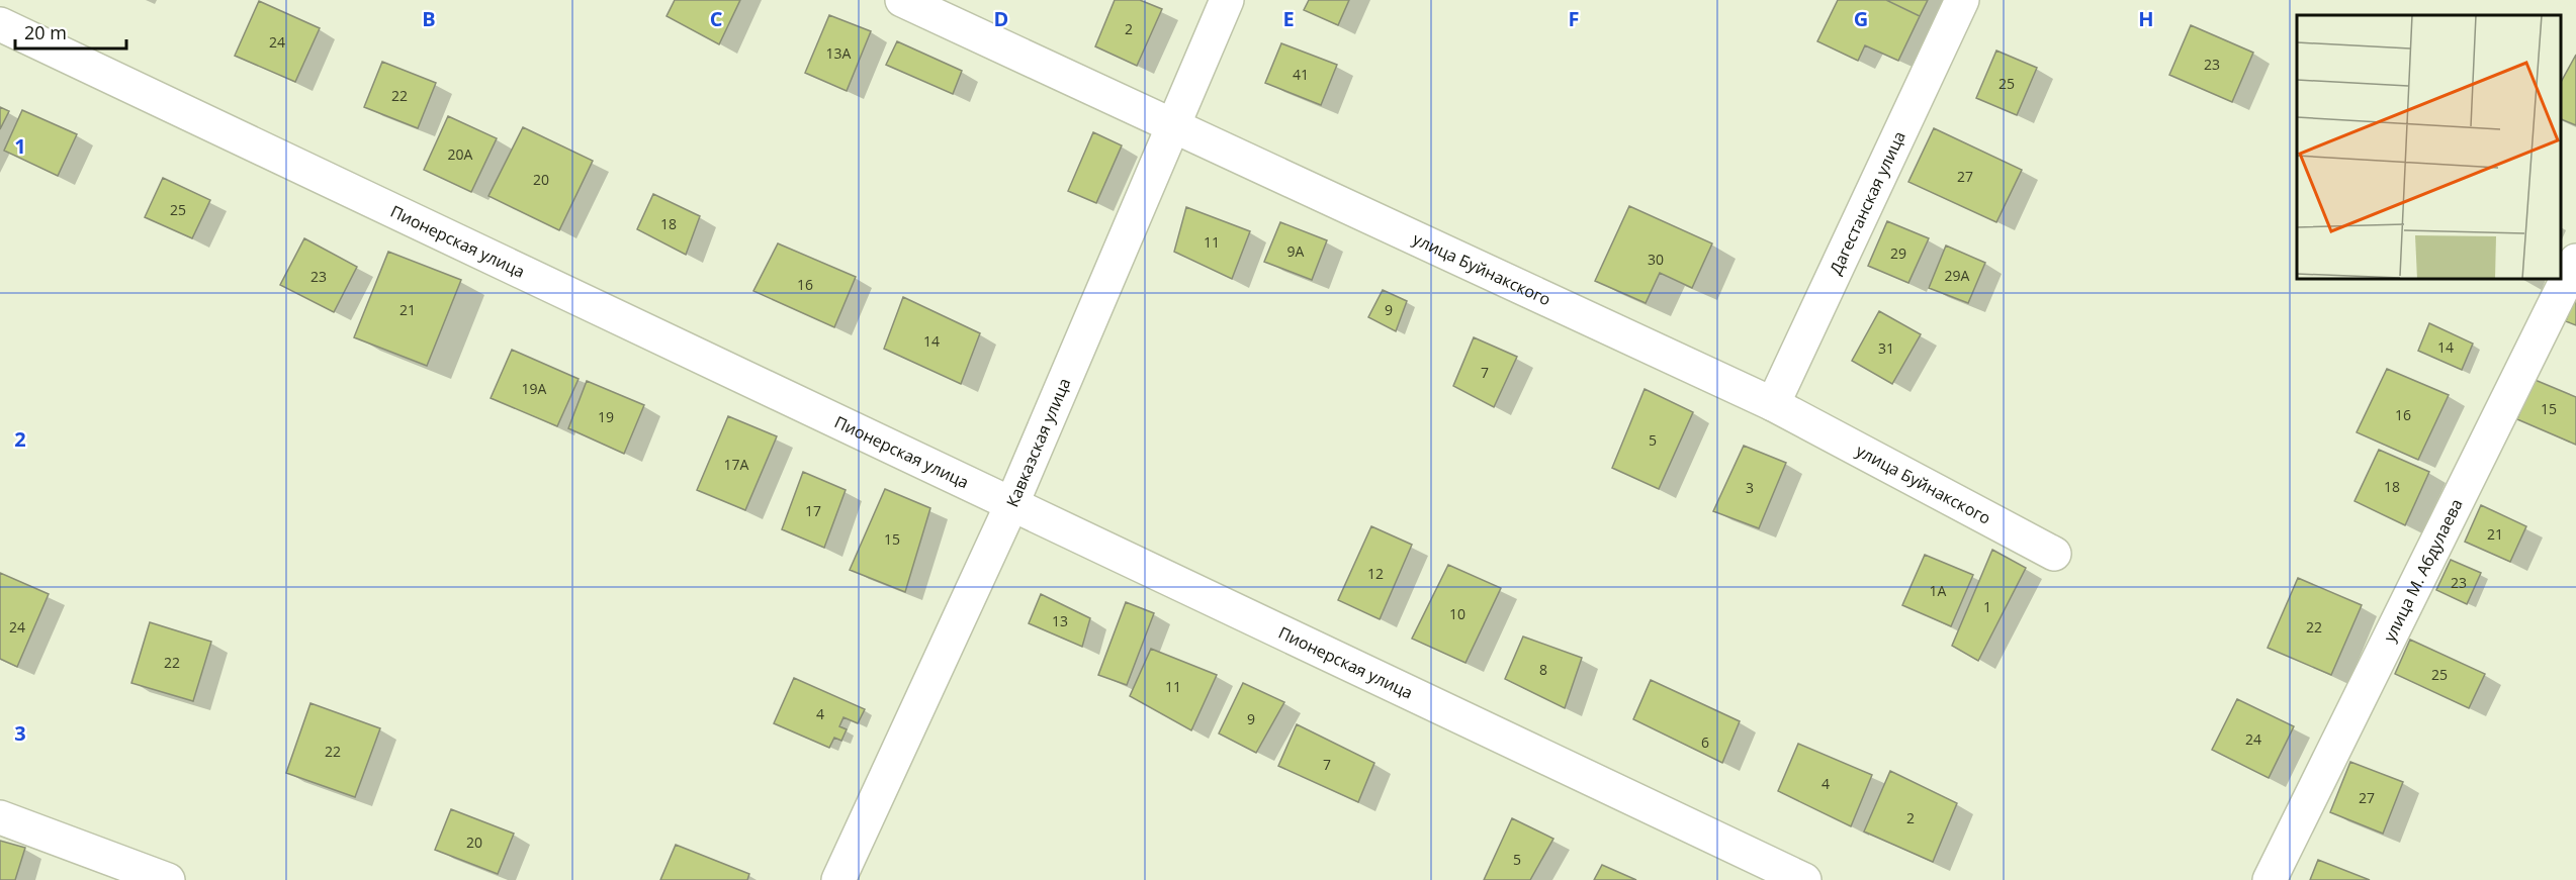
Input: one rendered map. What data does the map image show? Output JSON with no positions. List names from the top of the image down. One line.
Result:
{"streets":{"street":["Дагестанская улица","Пионерская улица","улица Буйнакского","Кавказская улица","улица М. Абдулаева"]},"crossings":[["Дагестанская улица","улица Буйнакского"],["Пионерская улица","Кавказская улица"],["улица Буйнакского","Кавказская улица"]],"house_numbers":["2","24","13А","23","41","25","22","20А","27","20","25","18","11","9А","29","30","29А","23","16","21","9","14","14","31","7","19А","15","16","19","5","17А","18","3","17","21","15","12","23","1А","1","10","13","24","22","22","8","25","11","4","9","24","6","22","7","4","27","2","20","5"],"scale_bar":"20 m","grid":{"columns":["B","C","D","E","F","G","H"],"rows":["1","2","3"]}}
